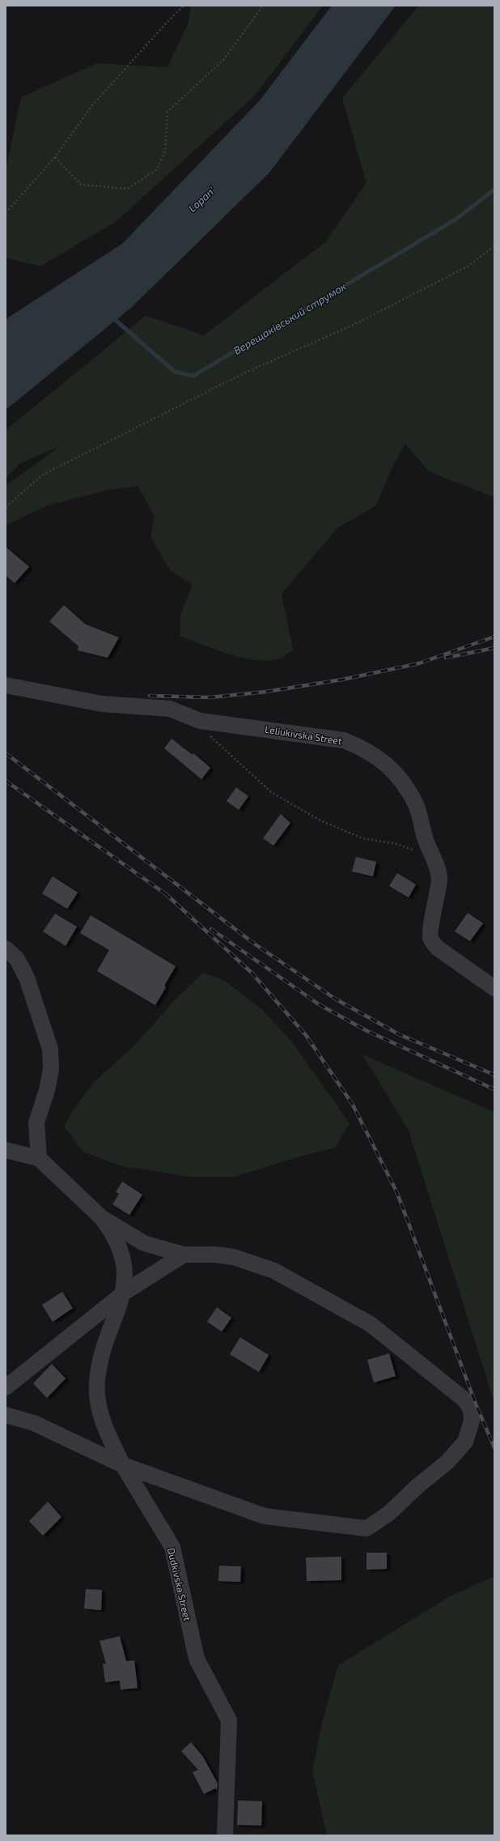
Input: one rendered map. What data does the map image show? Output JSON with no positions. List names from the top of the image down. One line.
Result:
{"streets":{"street":["Leliukivska Street","Dudkivska Street"]},"water":["Lopan'","Верещаківський струмок"]}
